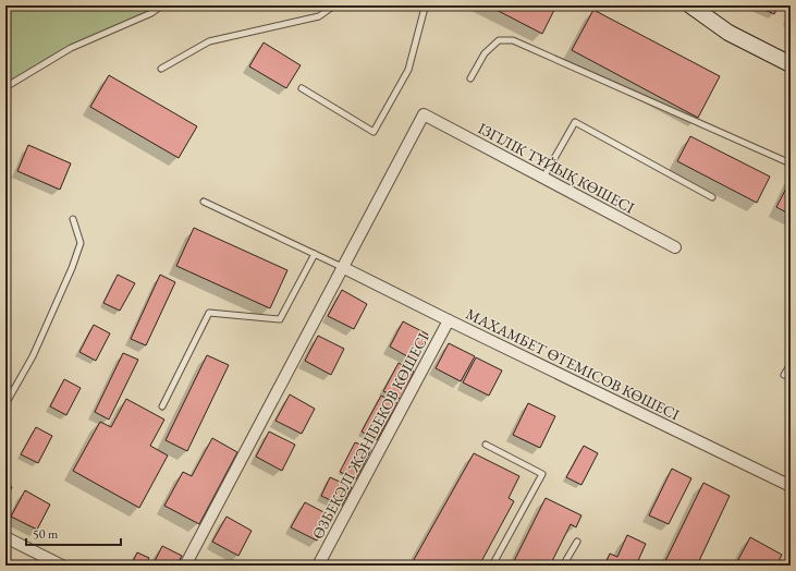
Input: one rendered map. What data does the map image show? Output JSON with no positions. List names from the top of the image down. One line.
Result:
{"streets":{"street":["ІЗГІЛІК ТҰЙЫҚ КӨШЕСІ","МАХАМБЕТ ӨТЕМІСОВ КӨШЕСІ","ӨЗБЕКӘЛІ ЖӘНІБЕКОВ КӨШЕСІ"]},"crossings":[["ІЗГІЛІК ТҰЙЫҚ КӨШЕСІ","МАХАМБЕТ ӨТЕМІСОВ КӨШЕСІ"],["МАХАМБЕТ ӨТЕМІСОВ КӨШЕСІ","ӨЗБЕКӘЛІ ЖӘНІБЕКОВ КӨШЕСІ"]],"scale_bar":"50 m"}
